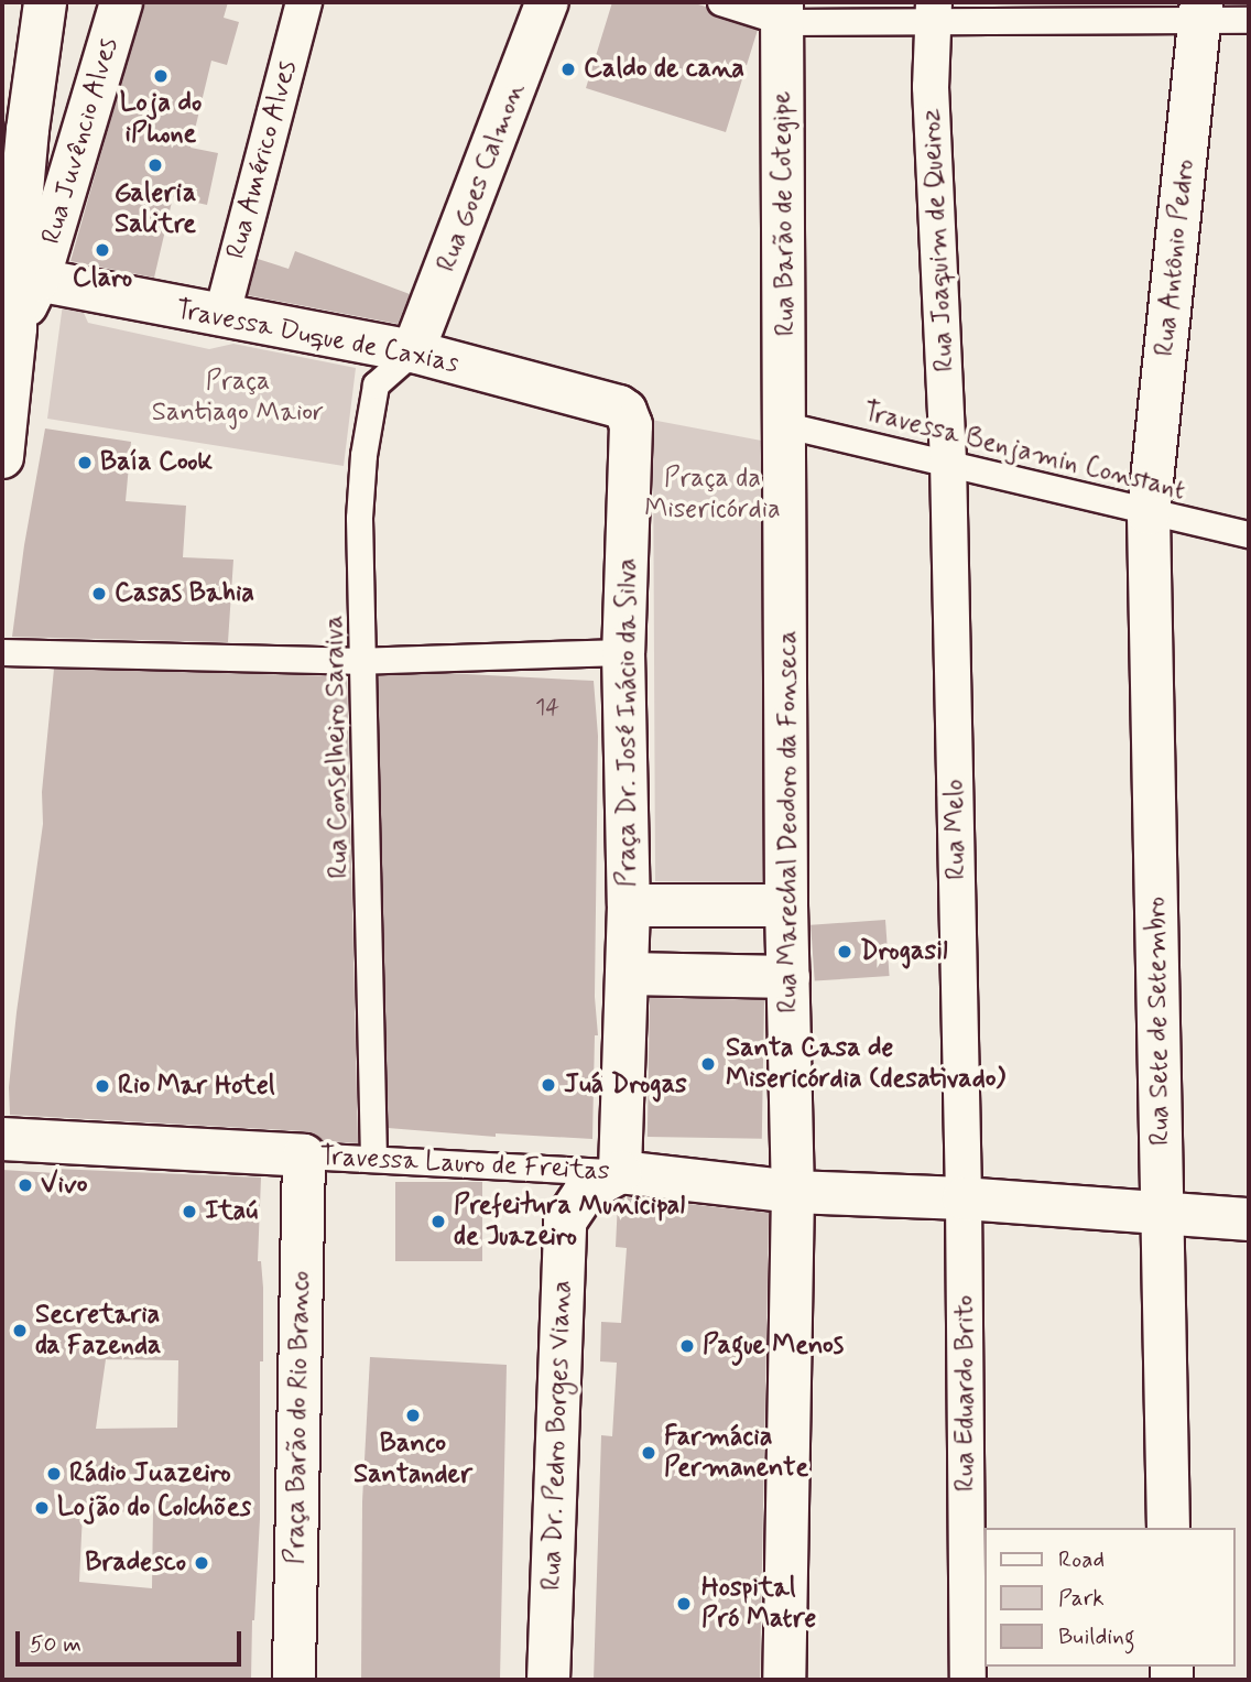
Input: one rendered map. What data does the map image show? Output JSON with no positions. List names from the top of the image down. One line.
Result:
{"streets":{"street":["Rua Juvêncio Alves","Rua Américo Alves","Rua Goes Calmon","Rua Barão de Cotegipe","Rua Joaquim de Queiroz","Rua Antônio Pedro","Travessa Duque de Caxias","Travessa Benjamin Constant","Praça Dr. José Inácio da Silva","Rua Conselheiro Saraiva","Rua Marechal Deodoro da Fonseca","Rua Melo","Rua Sete de Setembro","Travessa Lauro de Freitas","Rua Eduardo Brito","Praça Barão do Rio Branco","Rua Dr. Pedro Borges Viana"]},"crossings":[["Rua Juvêncio Alves","Travessa Duque de Caxias"],["Rua Américo Alves","Travessa Duque de Caxias"],["Rua Goes Calmon","Travessa Duque de Caxias"],["Rua Goes Calmon","Rua Conselheiro Saraiva"],["Rua Barão de Cotegipe","Travessa Benjamin Constant"],["Rua Barão de Cotegipe","Rua Marechal Deodoro da Fonseca"],["Rua Joaquim de Queiroz","Travessa Benjamin Constant"],["Rua Joaquim de Queiroz","Rua Melo"],["Rua Antônio Pedro","Travessa Benjamin Constant"],["Rua Antônio Pedro","Rua Sete de Setembro"],["Travessa Duque de Caxias","Praça Dr. José Inácio da Silva"],["Travessa Duque de Caxias","Rua Conselheiro Saraiva"],["Travessa Benjamin Constant","Rua Marechal Deodoro da Fonseca"],["Travessa Benjamin Constant","Rua Melo"],["Travessa Benjamin Constant","Rua Sete de Setembro"],["Praça Dr. José Inácio da Silva","Rua Marechal Deodoro da Fonseca"],["Praça Dr. José Inácio da Silva","Travessa Lauro de Freitas"],["Praça Dr. José Inácio da Silva","Rua Dr. Pedro Borges Viana"],["Rua Conselheiro Saraiva","Travessa Lauro de Freitas"],["Rua Marechal Deodoro da Fonseca","Travessa Lauro de Freitas"],["Rua Melo","Travessa Lauro de Freitas"],["Rua Melo","Rua Eduardo Brito"],["Rua Sete de Setembro","Travessa Lauro de Freitas"],["Travessa Lauro de Freitas","Rua Eduardo Brito"],["Travessa Lauro de Freitas","Praça Barão do Rio Branco"],["Travessa Lauro de Freitas","Rua Dr. Pedro Borges Viana"]],"parks":["Praça Santiago Maior","Praça da Misericórdia"],"places":["Caldo de cana","Loja do iPhone","Galeria Salitre","Claro","Baía Cook","Casas Bahia","Drogasil","Santa Casa de Misericórdia (desativado)","Juá Drogas","Rio Mar Hotel","Vivo","Itaú","Prefeitura Municipal de Juazeiro","Secretaria da Fazenda","Pague Menos","Banco Santander","Farmácia Permanente","Rádio Juazeiro","Lojão do Colchões","Bradesco","Hospital Pró Matre"],"house_numbers":["14"],"legend":["Road","Park","Building"],"scale_bar":"50 m"}
